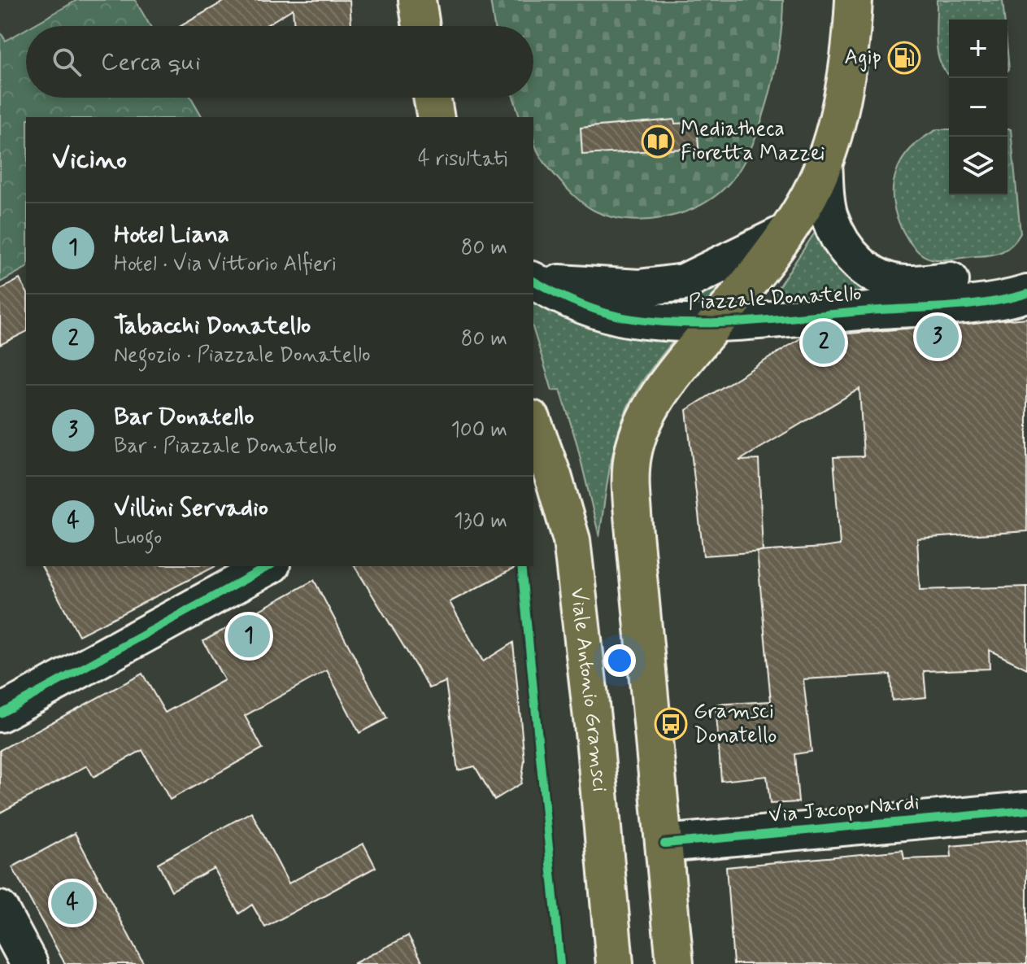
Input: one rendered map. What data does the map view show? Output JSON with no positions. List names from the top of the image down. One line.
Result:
{"streets":{"main road":["Piazzale Donatello","Viale Antonio Gramsci"],"street":["Via Jacopo Nardi"]},"crossings":[["Piazzale Donatello","Via Jacopo Nardi"]],"places":{"fuel station":["Agip"],"library":["Mediatheca Fioretta Mazzei"],"bus stop":["Gramsci Donatello"]},"page":{"map_buttons":["+","−"],"search":"Cerca qui","heading":["Vicino","4 risultati"],"list":[{"mark":"1","name":"Hotel Liana","note":"Hotel · Via Vittorio Alfieri","value":"80 m"},{"mark":"2","name":"Tabacchi Donatello","note":"Negozio · Piazzale Donatello","value":"80 m"},{"mark":"3","name":"Bar Donatello","note":"Bar · Piazzale Donatello","value":"100 m"},{"mark":"4","name":"Villini Servadio","note":"Luogo","value":"130 m"}],"pins":["3","2","1","4"]}}
